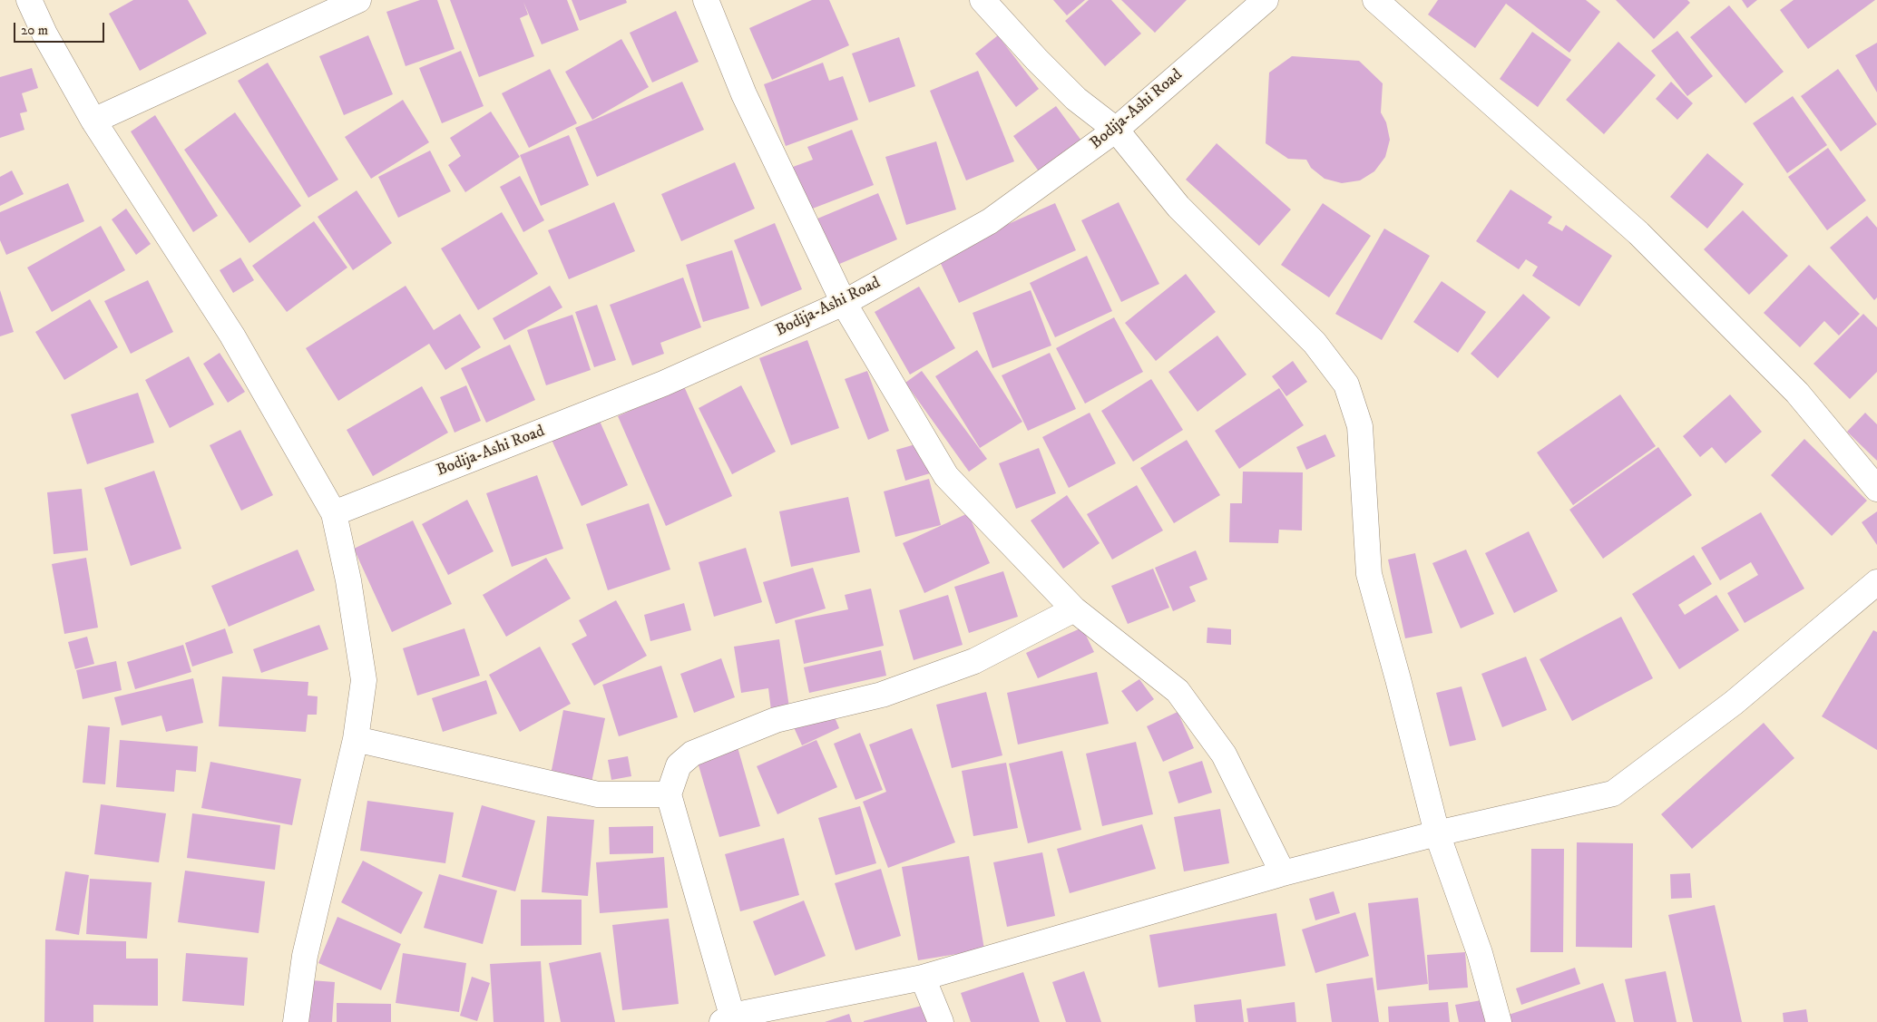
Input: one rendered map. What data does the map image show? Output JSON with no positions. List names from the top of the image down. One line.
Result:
{"streets":{"street":["Bodija-Ashi Road"]},"scale_bar":"20 m"}
